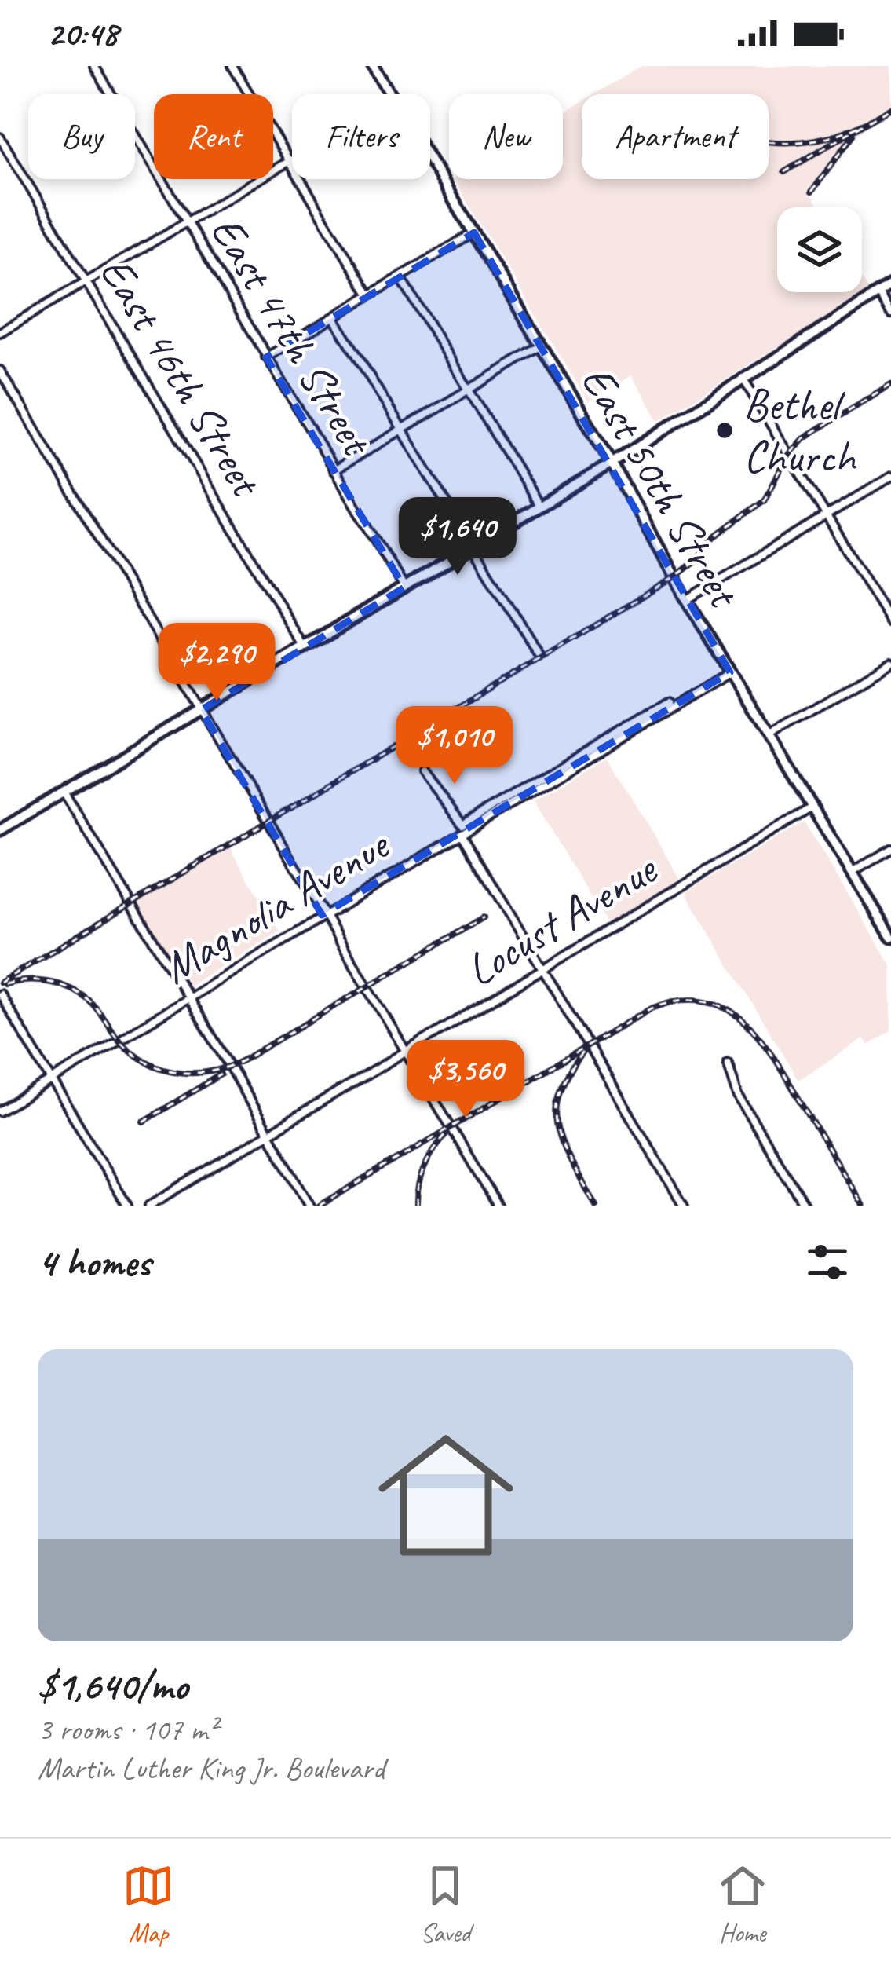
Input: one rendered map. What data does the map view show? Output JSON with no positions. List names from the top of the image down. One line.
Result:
{"streets":{"main road":["East 50th Street"],"street":["East 47th Street","East 46th Street","Magnolia Avenue","Locust Avenue"]},"crossings":[["East 50th Street","Magnolia Avenue"],["East 50th Street","Locust Avenue"]],"places":["Bethel Church"],"page":{"status":"20:48","chip":["Buy","Rent","Filters","New","Apartment"],"price":["$1,640","$2,290","$1,010","$3,560"],"heading":"4 homes","list":[{"name":"$1,640/mo","note":"3 rooms · 107 m² · Martin Luther King Jr. Boulevard"}],"tabs":["Map","Saved","Home"]}}
